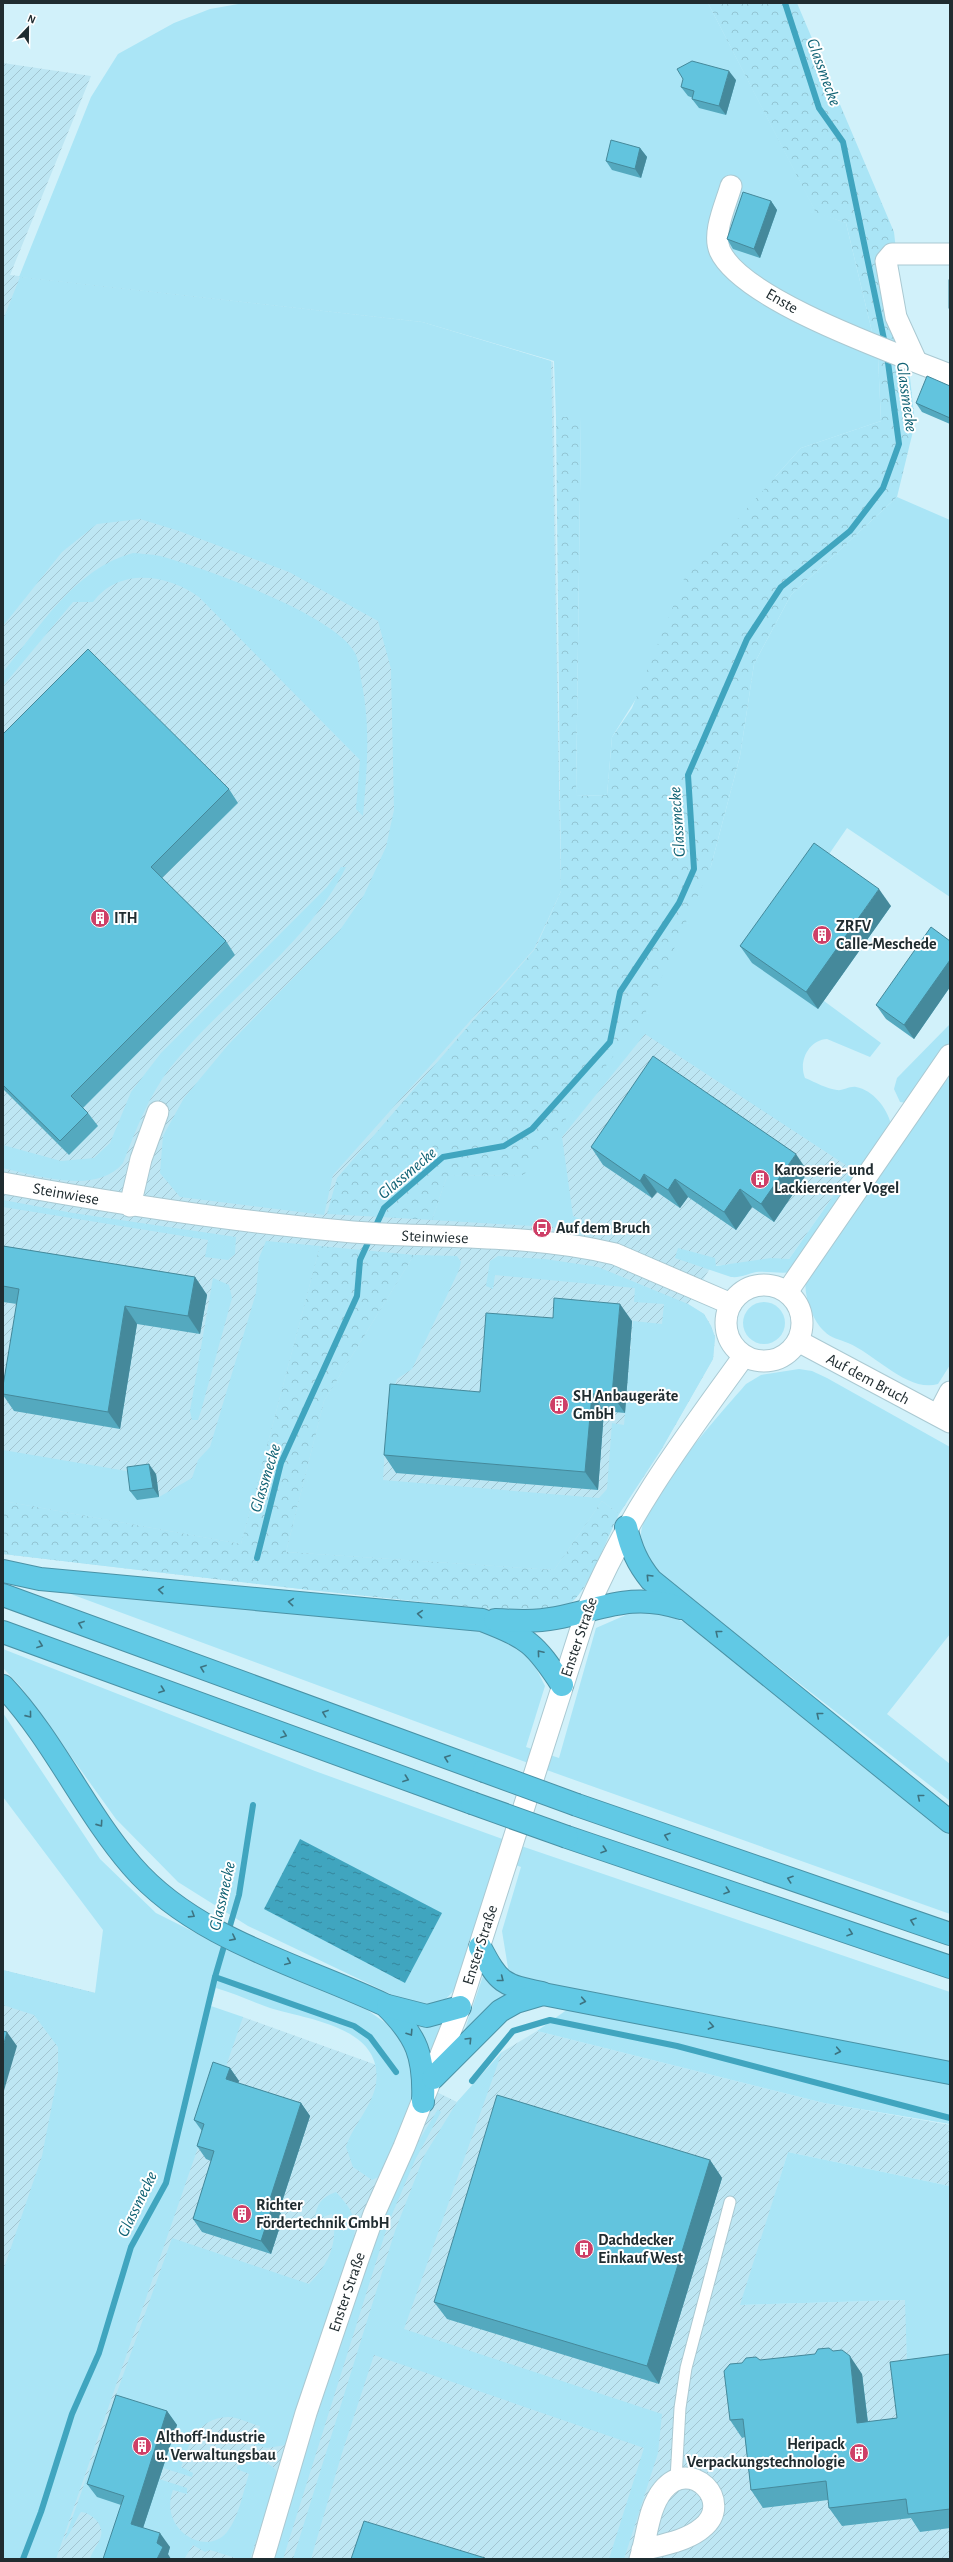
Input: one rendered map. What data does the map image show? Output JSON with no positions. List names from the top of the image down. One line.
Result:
{"streets":{"street":["Enste","Steinwiese","Auf dem Bruch","Enster Straße"]},"crossings":[["Steinwiese","Auf dem Bruch"],["Steinwiese","Enster Straße"],["Auf dem Bruch","Enster Straße"]],"water":["Glassmecke"],"places":{"building":["ITH","ZRFV Calle-Meschede","Karosserie- und Lackiercenter Vogel","SH Anbaugeräte GmbH","Richter Fördertechnik GmbH","Dachdecker Einkauf West","Althoff-Industrie u. Verwaltungsbau","Heripack Verpackungstechnologie"],"bus stop":["Auf dem Bruch"]},"north":"top"}
